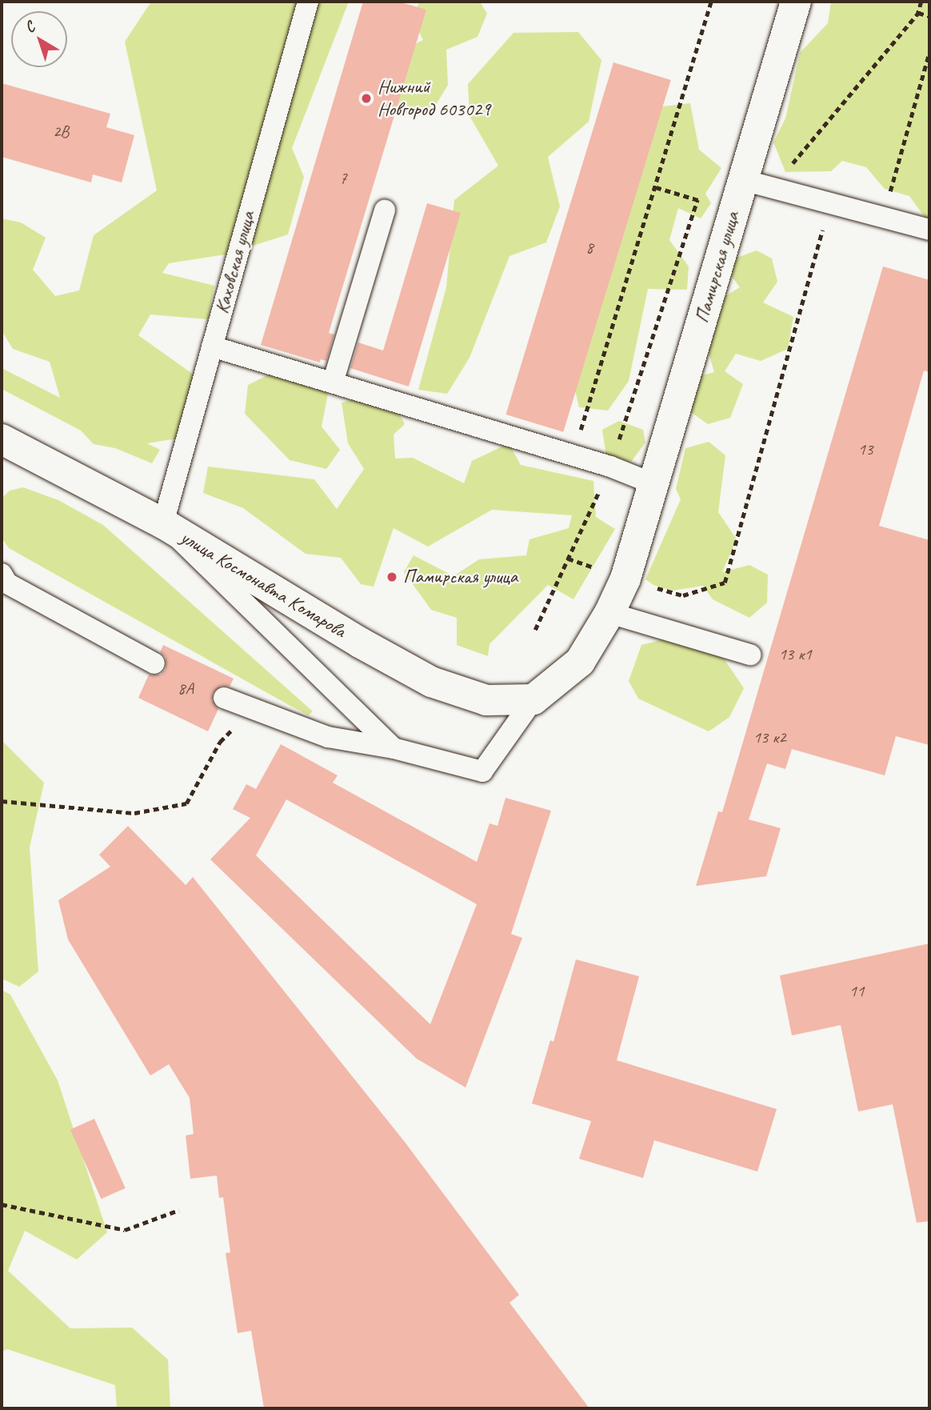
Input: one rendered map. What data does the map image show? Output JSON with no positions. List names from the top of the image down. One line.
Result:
{"streets":{"street":["Памирская улица","улица Космонавта Комарова"],"lane":["Каховская улица"]},"crossings":[["Каховская улица","улица Космонавта Комарова"],["Памирская улица","улица Космонавта Комарова"]],"places":["Нижний Новгород 603029","Памирская улица"],"house_numbers":["2В","7","8","13","13 к1","8А","13 к2","11"],"north":"top left"}
